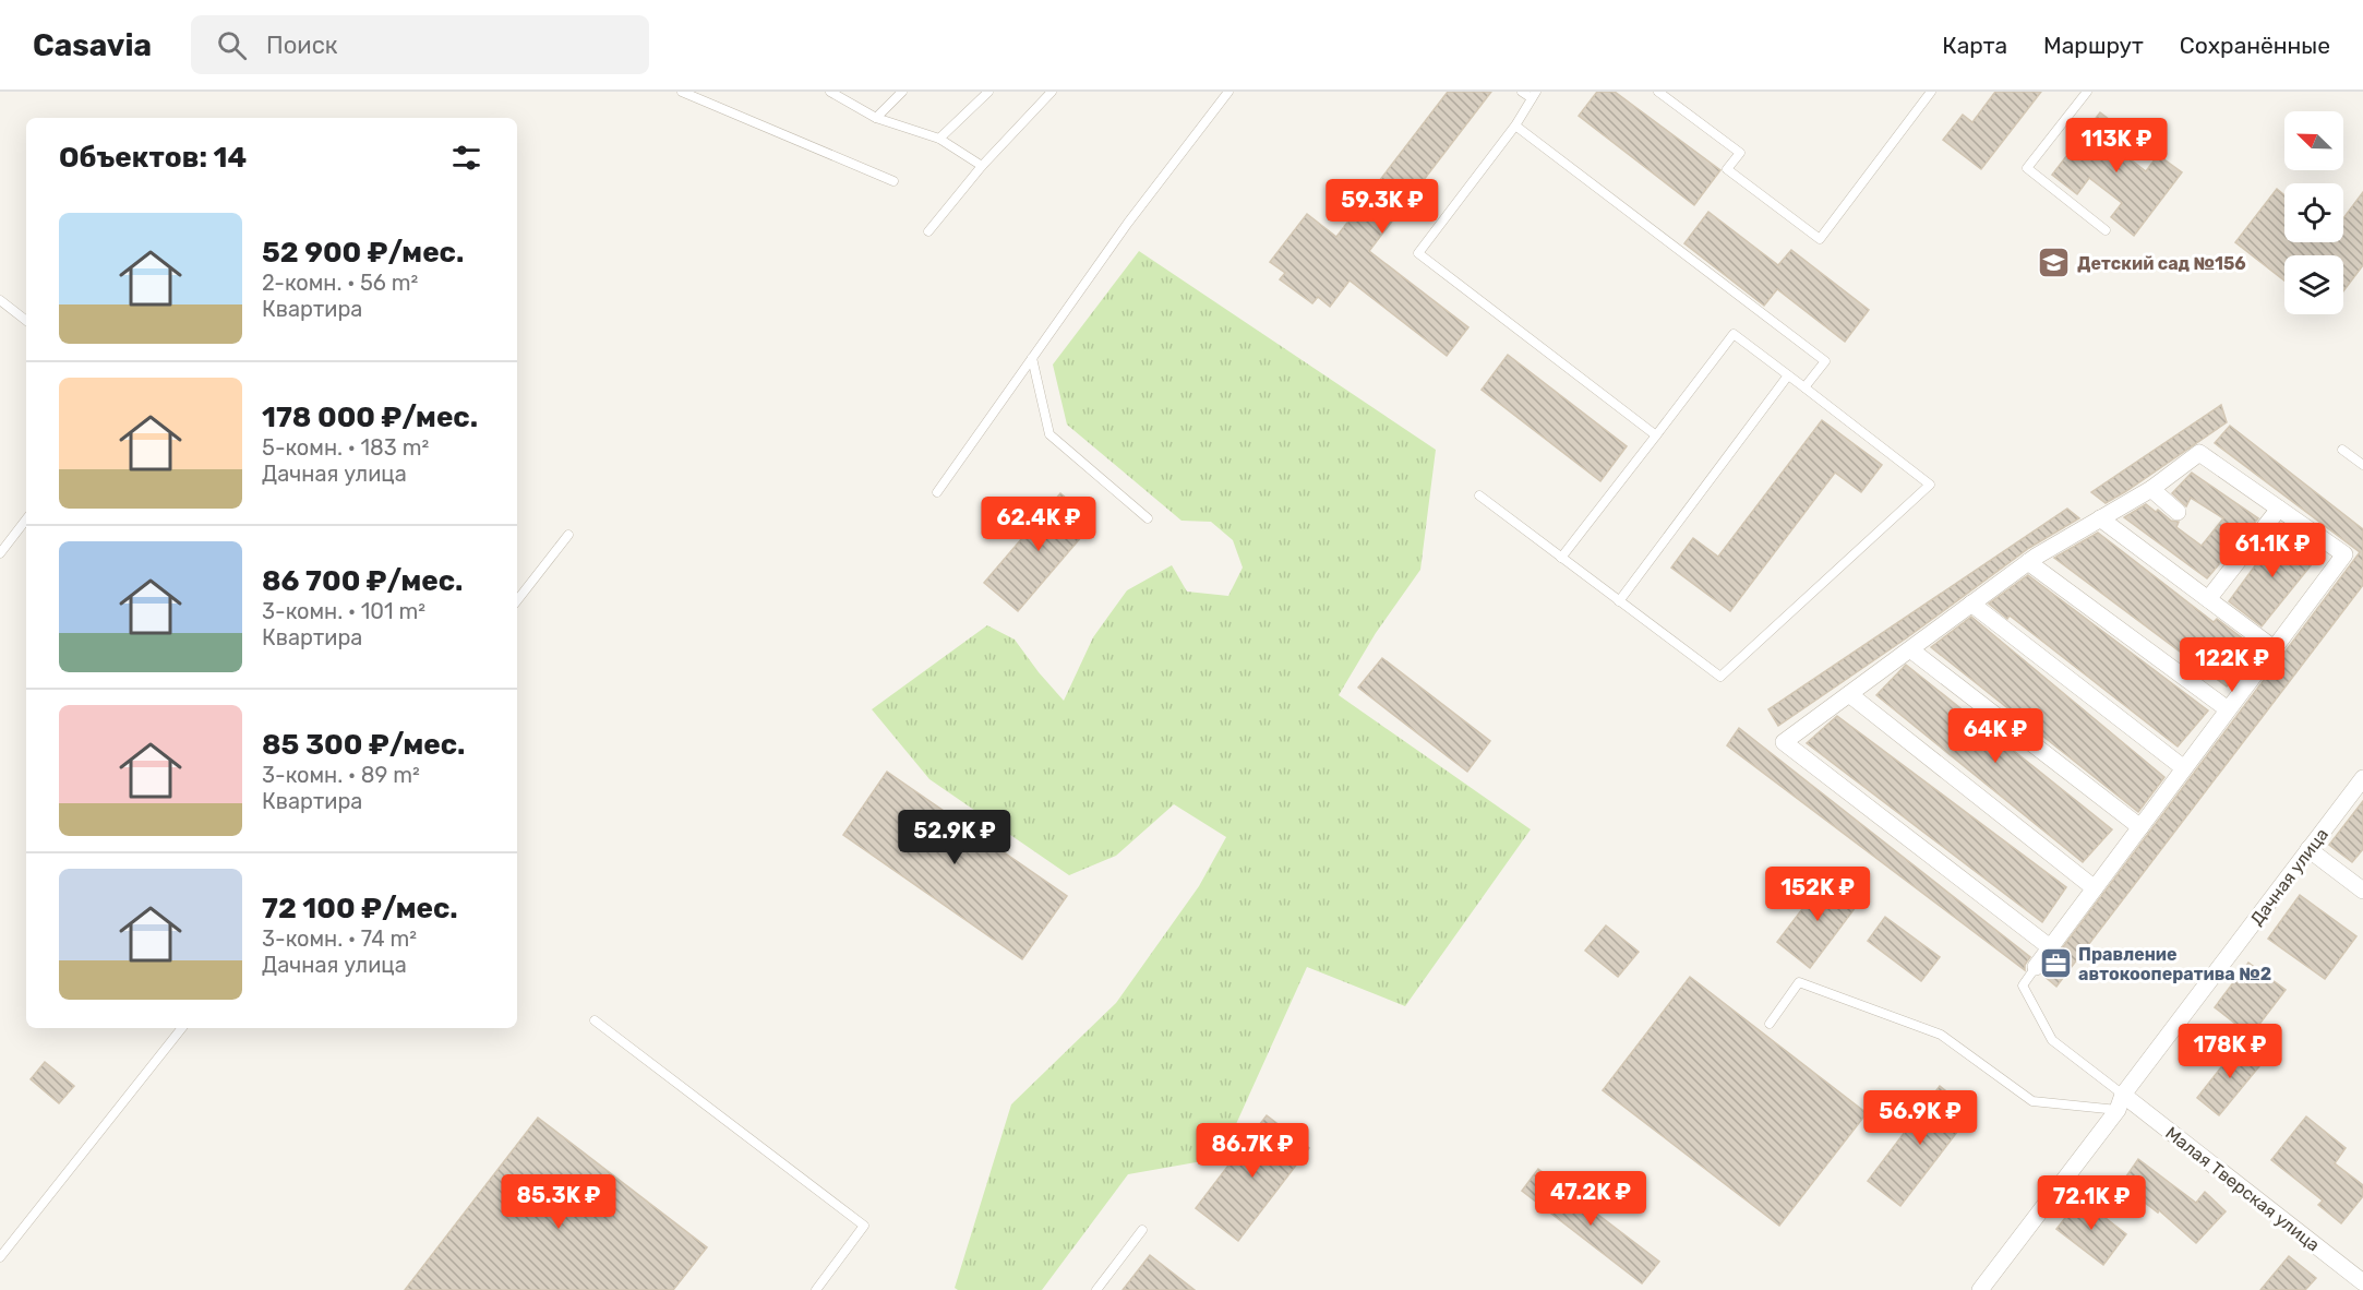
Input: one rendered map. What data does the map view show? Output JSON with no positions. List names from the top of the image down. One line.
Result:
{"streets":{"street":["Дачная улица","Малая Тверская улица"]},"crossings":[["Дачная улица","Малая Тверская улица"]],"places":{"school or university":["Детский сад №156"],"office":["Правление автокооператива №2"]},"north":"top left","page":{"header":"Casavia","search":"Поиск","nav":["Карта","Маршрут","Сохранённые"],"price":["113K ₽","59.3K ₽","62.4K ₽","61.1K ₽","122K ₽","64K ₽","52.9K ₽","152K ₽","178K ₽","56.9K ₽","86.7K ₽","47.2K ₽","85.3K ₽","72.1K ₽"],"heading":"Объектов: 14","list":[{"name":"52 900 ₽/мес.","note":"2-комн. · 56 m² · Квартира"},{"name":"178 000 ₽/мес.","note":"5-комн. · 183 m² · Дачная улица"},{"name":"86 700 ₽/мес.","note":"3-комн. · 101 m² · Квартира"},{"name":"85 300 ₽/мес.","note":"3-комн. · 89 m² · Квартира"},{"name":"72 100 ₽/мес.","note":"3-комн. · 74 m² · Дачная улица"}]}}
